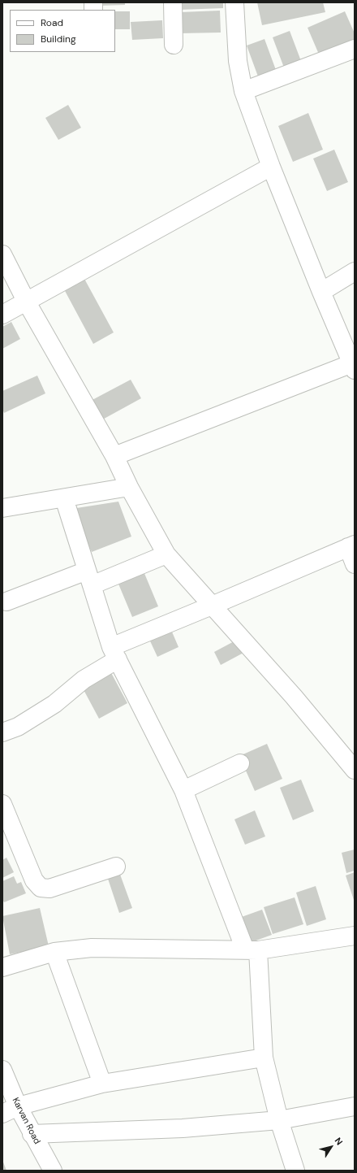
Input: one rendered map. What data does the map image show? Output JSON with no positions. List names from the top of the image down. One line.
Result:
{"streets":{"street":["Karvan Road"]},"legend":["Road","Building"],"north":"top right"}
